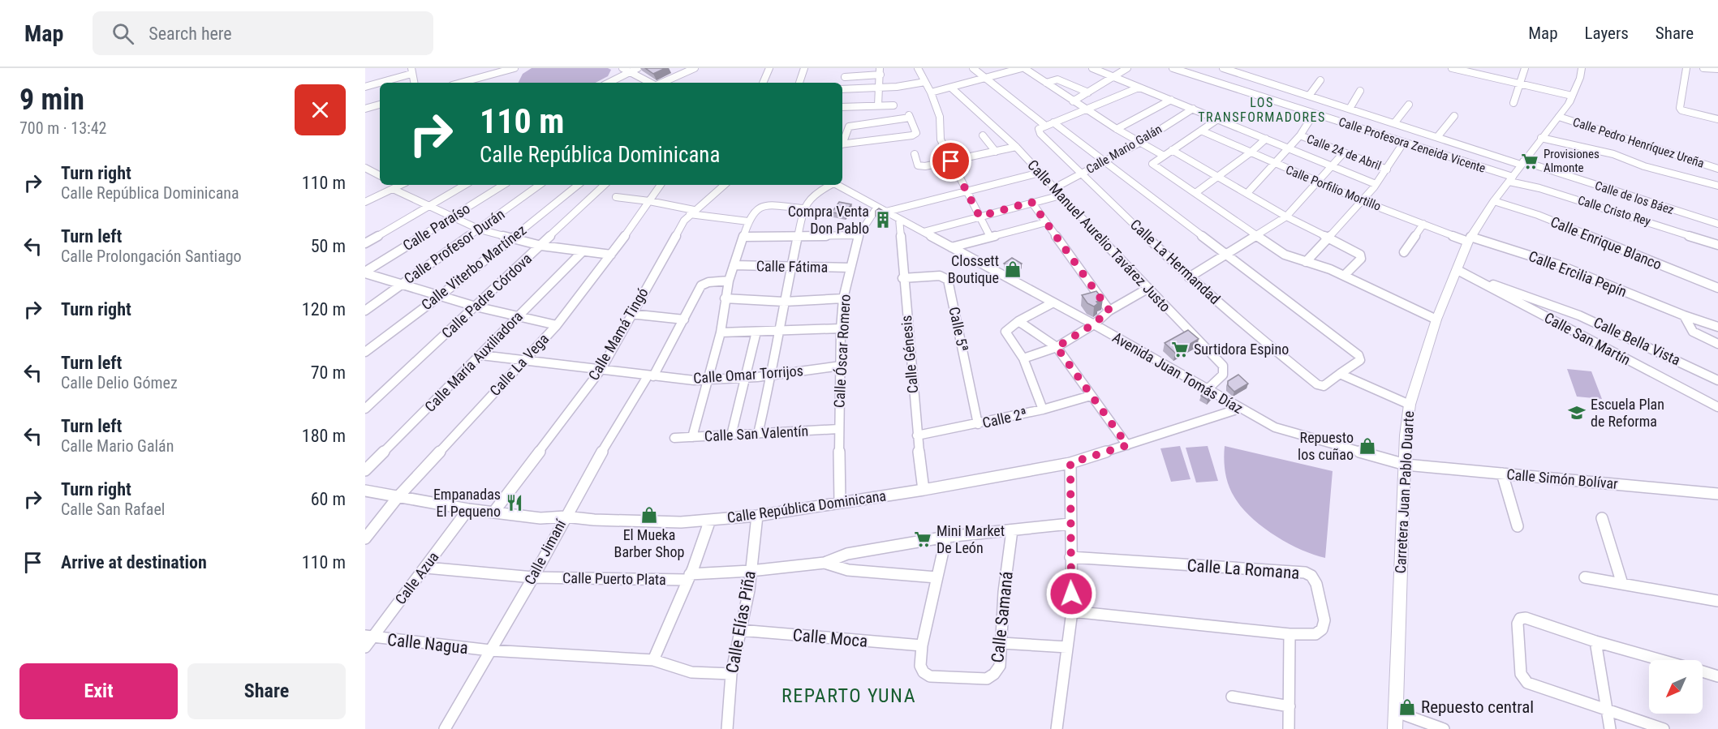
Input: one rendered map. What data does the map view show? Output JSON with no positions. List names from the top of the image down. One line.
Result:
{"streets":{"main road":["Carretera Juan Pablo Duarte"],"street":["Calle Pedro Henríquez Ureña","Calle Profesora Zeneida Vicente","Calle Mario Galán","Calle 24 de Abril","Calle Porfilio Mortillo","Calle de los Báez","Calle Cristo Rey","Calle Paraíso","Calle Manuel Aurelio Tavárez Justo","Calle Enrique Blanco","Calle Profesor Durán","Calle La Hermandad","Calle Fátima","Calle Viterbo Martínez","Calle Ercilia Pepín","Calle Padre Córdova","Calle 5ª","Calle Mamá Tingó","Calle San Martín","Calle Bella Vista","Calle Óscar Romero","Calle Génesis","Calle María Auxiliadora","Calle La Vega","Avenida Juan Tomás Díaz","Calle Omar Torrijos","Calle 2ª","Calle San Valentín","Calle Simón Bolívar","Calle República Dominicana","Calle Jimaní","Calle La Romana","Calle Azua","Calle Puerto Plata","Calle Samaná","Calle Elías Piña","Calle Moca","Calle Nagua"]},"crossings":[["Calle Pedro Henríquez Ureña","Carretera Juan Pablo Duarte"],["Calle Profesora Zeneida Vicente","Calle Cristo Rey"],["Calle Profesora Zeneida Vicente","Carretera Juan Pablo Duarte"],["Calle Mario Galán","Calle Manuel Aurelio Tavárez Justo"],["Calle Mario Galán","Calle La Hermandad"],["Calle Porfilio Mortillo","Calle Ercilia Pepín"],["Calle Porfilio Mortillo","Carretera Juan Pablo Duarte"],["Calle de los Báez","Carretera Juan Pablo Duarte"],["Calle Cristo Rey","Carretera Juan Pablo Duarte"],["Calle Manuel Aurelio Tavárez Justo","Avenida Juan Tomás Díaz"],["Calle Enrique Blanco","Carretera Juan Pablo Duarte"],["Calle Fátima","Calle Óscar Romero"],["Calle Ercilia Pepín","Carretera Juan Pablo Duarte"],["Calle 5ª","Calle Génesis"],["Calle 5ª","Calle 2ª"],["Calle Mamá Tingó","Calle Omar Torrijos"],["Calle Mamá Tingó","Calle República Dominicana"],["Calle San Martín","Calle Bella Vista"],["Calle San Martín","Carretera Juan Pablo Duarte"],["Calle Óscar Romero","Avenida Juan Tomás Díaz"],["Calle Óscar Romero","Calle Omar Torrijos"],["Calle Óscar Romero","Calle San Valentín"],["Calle Óscar Romero","Calle República Dominicana"],["Calle Génesis","Avenida Juan Tomás Díaz"],["Calle Génesis","Calle 2ª"],["Calle Génesis","Calle República Dominicana"],["Calle María Auxiliadora","Calle Omar Torrijos"],["Calle La Vega","Calle Omar Torrijos"],["Calle La Vega","Calle República Dominicana"],["Avenida Juan Tomás Díaz","Calle Simón Bolívar"],["Avenida Juan Tomás Díaz","Carretera Juan Pablo Duarte"],["Avenida Juan Tomás Díaz","Calle República Dominicana"],["Calle Omar Torrijos","Calle Jimaní"],["Calle Simón Bolívar","Carretera Juan Pablo Duarte"],["Calle República Dominicana","Calle Jimaní"],["Calle República Dominicana","Calle Azua"],["Calle República Dominicana","Calle Elías Piña"],["Calle Jimaní","Calle Puerto Plata"],["Calle Jimaní","Calle Nagua"],["Calle Azua","Calle Puerto Plata"],["Calle Azua","Calle Nagua"],["Calle Puerto Plata","Calle Elías Piña"],["Calle Samaná","Calle Moca"],["Calle Elías Piña","Calle Moca"],["Calle Elías Piña","Calle Nagua"]],"districts":["LOS TRANSFORMADORES","REPARTO YUNA"],"places":{"supermarket":["Provisiones Almonte","Surtidora Espino","Mini Market De León"],"building":["Compra Venta Don Pablo"],"shop":["Clossett Boutique","Repuesto los cuñao","El Mueka Barber Shop","Repuesto central"],"school or university":["Escuela Plan de Reforma"],"restaurant":["Empanadas El Pequeno"]},"north":"bottom left","page":{"header":"Map","search":"Search here","nav":["Map","Layers","Share"],"heading":["9 min","700 m · 13:42"],"turn":["110 m","Calle República Dominicana"],"list":[{"name":"Turn right","note":"Calle República Dominicana","value":"110 m"},{"name":"Turn left","note":"Calle Prolongación Santiago","value":"50 m"},{"name":"Turn right","value":"120 m"},{"name":"Turn left","note":"Calle Delio Gómez","value":"70 m"},{"name":"Turn left","note":"Calle Mario Galán","value":"180 m"},{"name":"Turn right","note":"Calle San Rafael","value":"60 m"},{"name":"Arrive at destination","value":"110 m"}],"buttons":["Exit","Share"]}}
